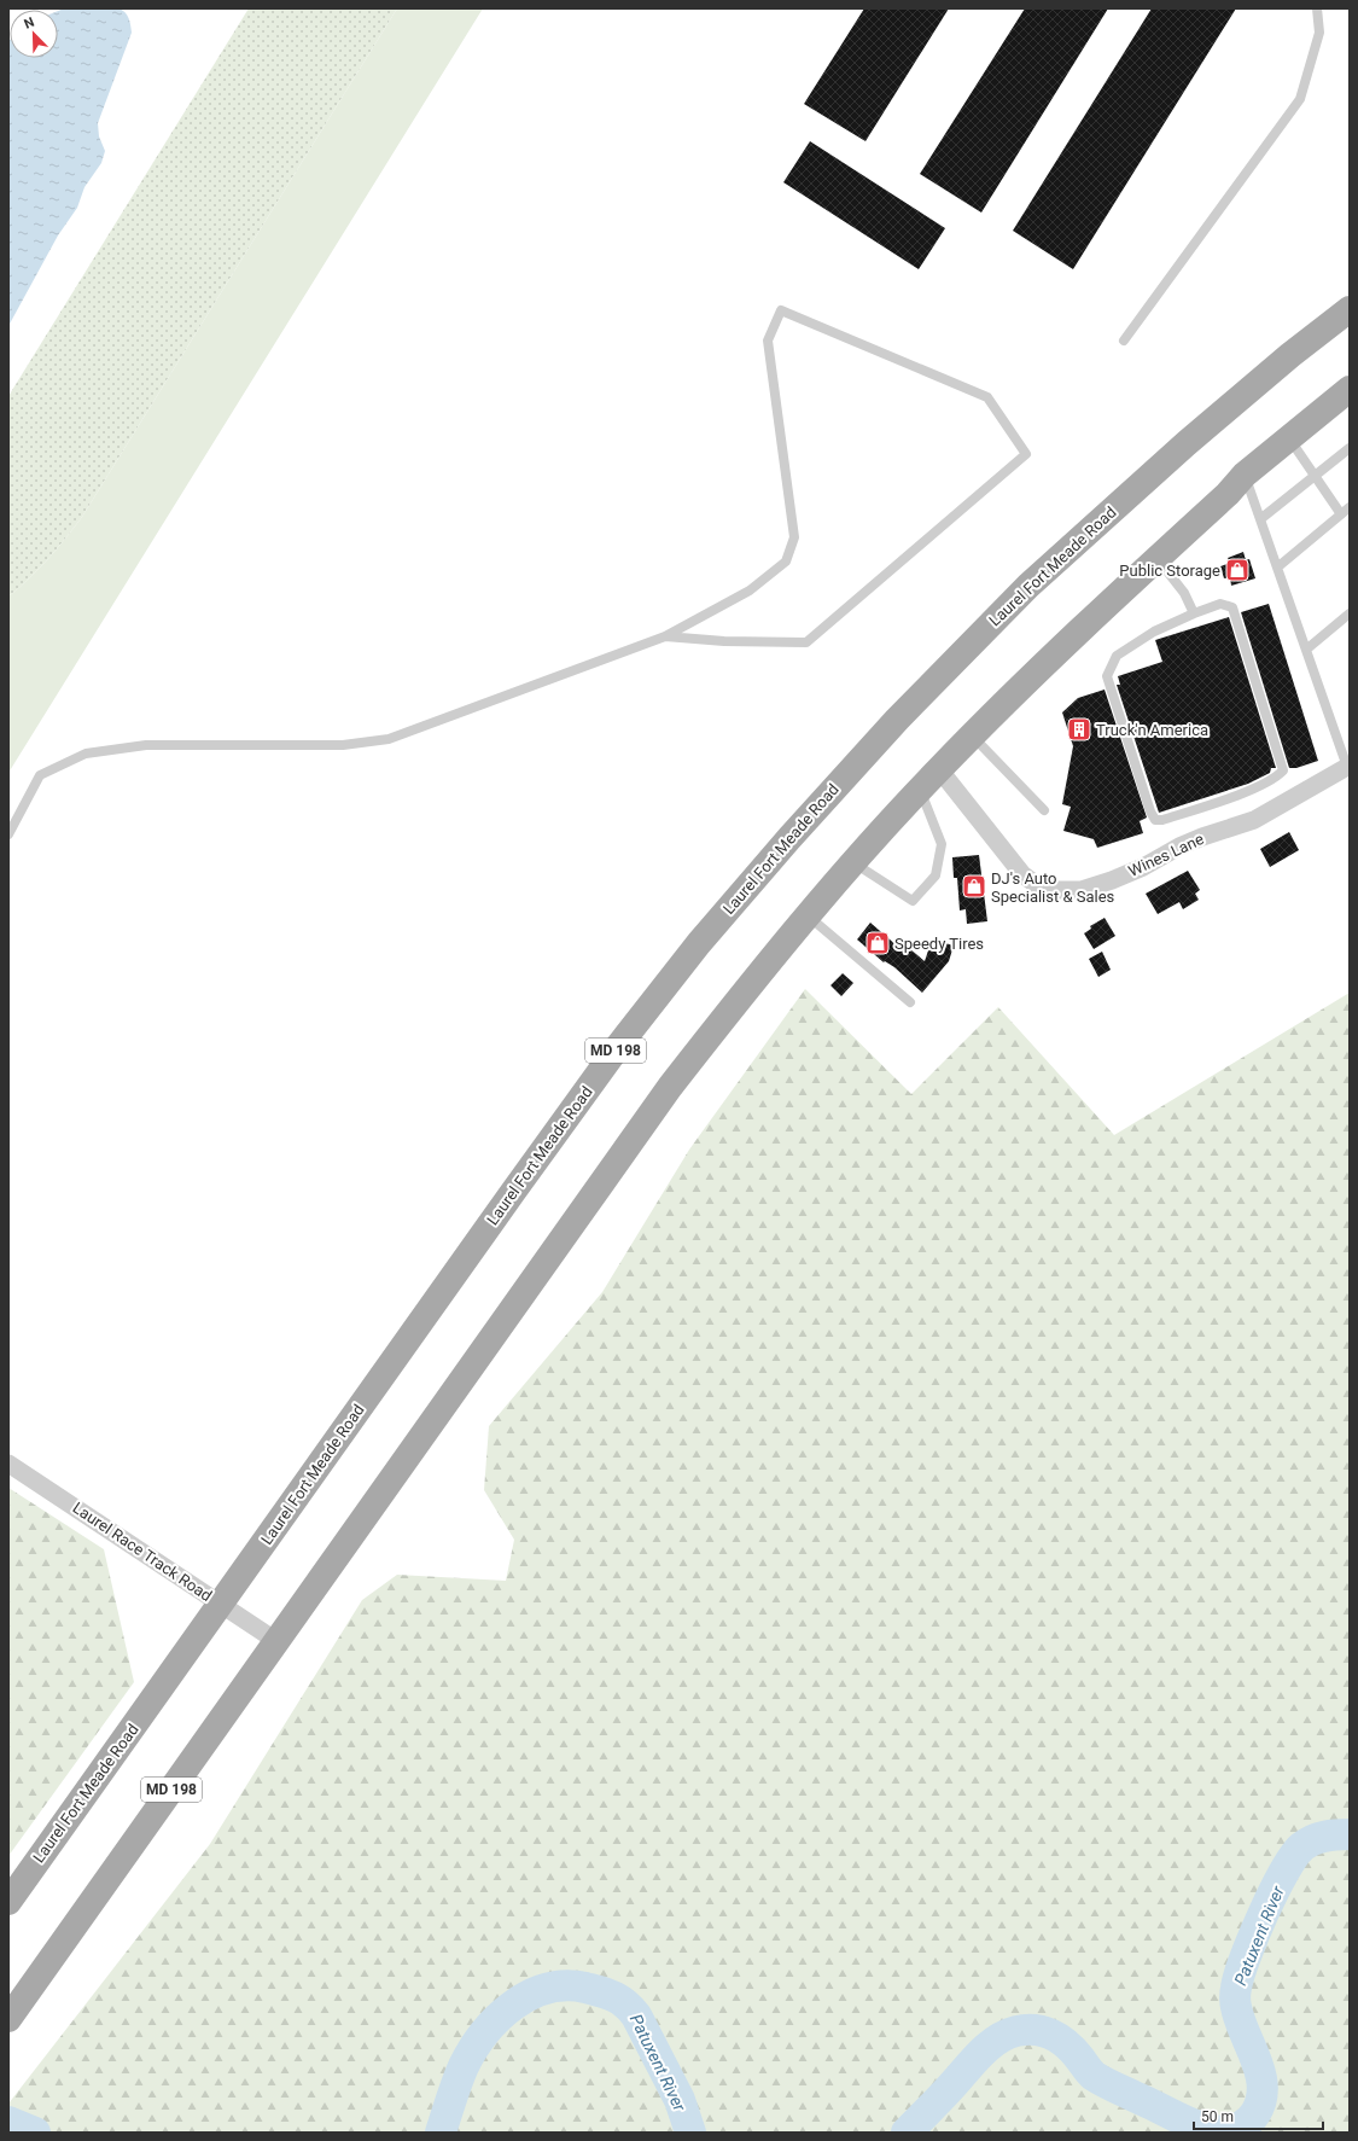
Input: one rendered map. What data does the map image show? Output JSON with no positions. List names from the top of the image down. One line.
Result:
{"streets":{"main road":["Laurel Fort Meade Road","MD 198"],"street":["Wines Lane","Laurel Race Track Road"]},"crossings":[["Laurel Fort Meade Road","Laurel Race Track Road"],["Wines Lane","MD 198"],["MD 198","Laurel Race Track Road"]],"water":["Patuxent River"],"places":{"shop":["Public Storage","DJ's Auto Specialist & Sales","Speedy Tires"],"building":["Truck'n America"]},"scale_bar":"50 m","north":"top left"}
